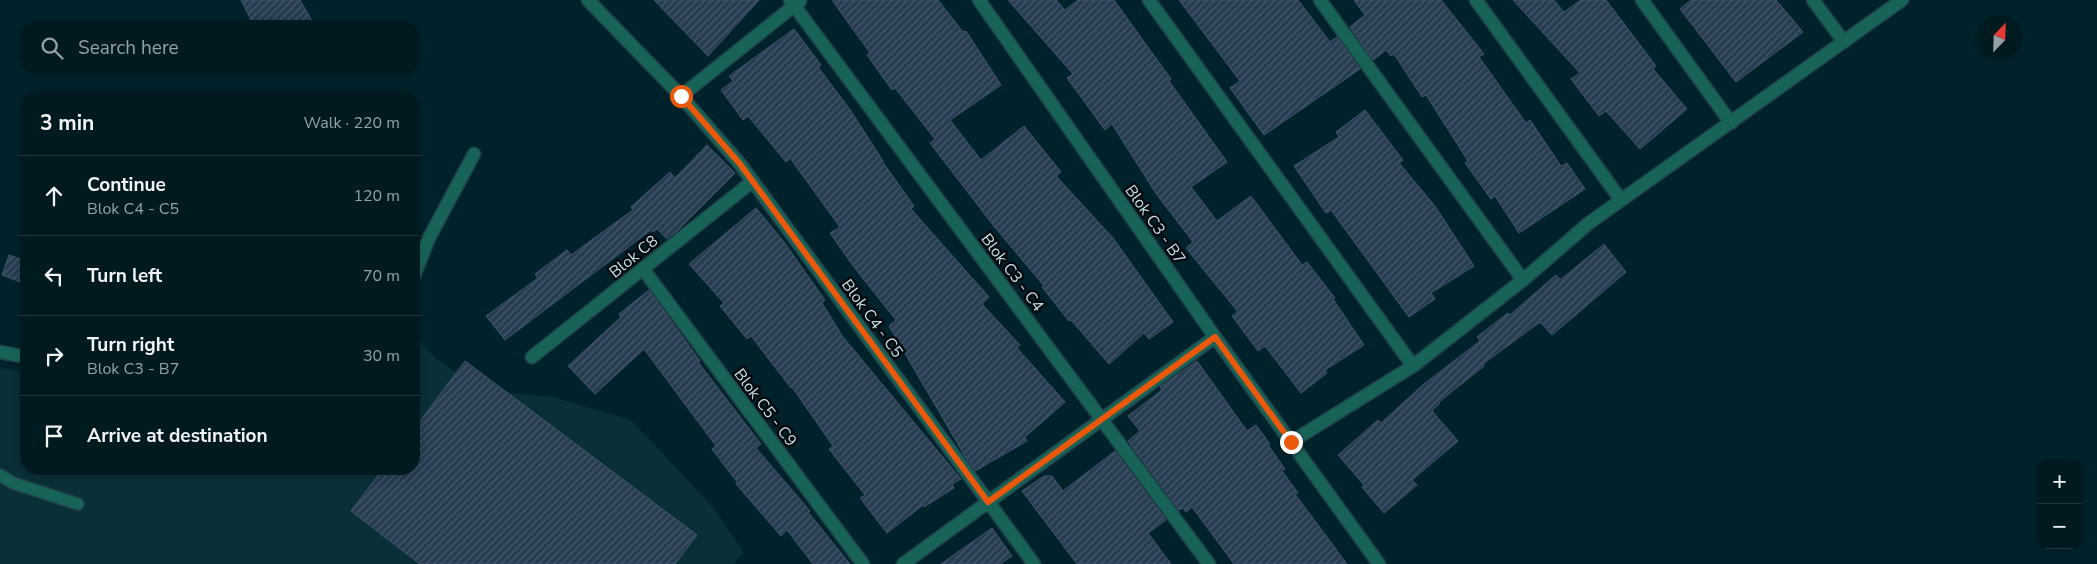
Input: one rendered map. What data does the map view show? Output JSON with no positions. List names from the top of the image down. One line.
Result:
{"streets":{"street":["Blok C3 - B7","Blok C8","Blok C3 - C4","Blok C4 - C5","Blok C5 - C9"]},"crossings":[["Blok C8","Blok C4 - C5"],["Blok C8","Blok C5 - C9"]],"north":"top right","page":{"search":"Search here","heading":["3 min","Walk · 220 m"],"list":[["Continue","Blok C4 - C5","120 m"],["Turn left","70 m"],["Turn right","Blok C3 - B7","30 m"],"Arrive at destination"],"map_buttons":["+","−"]}}
